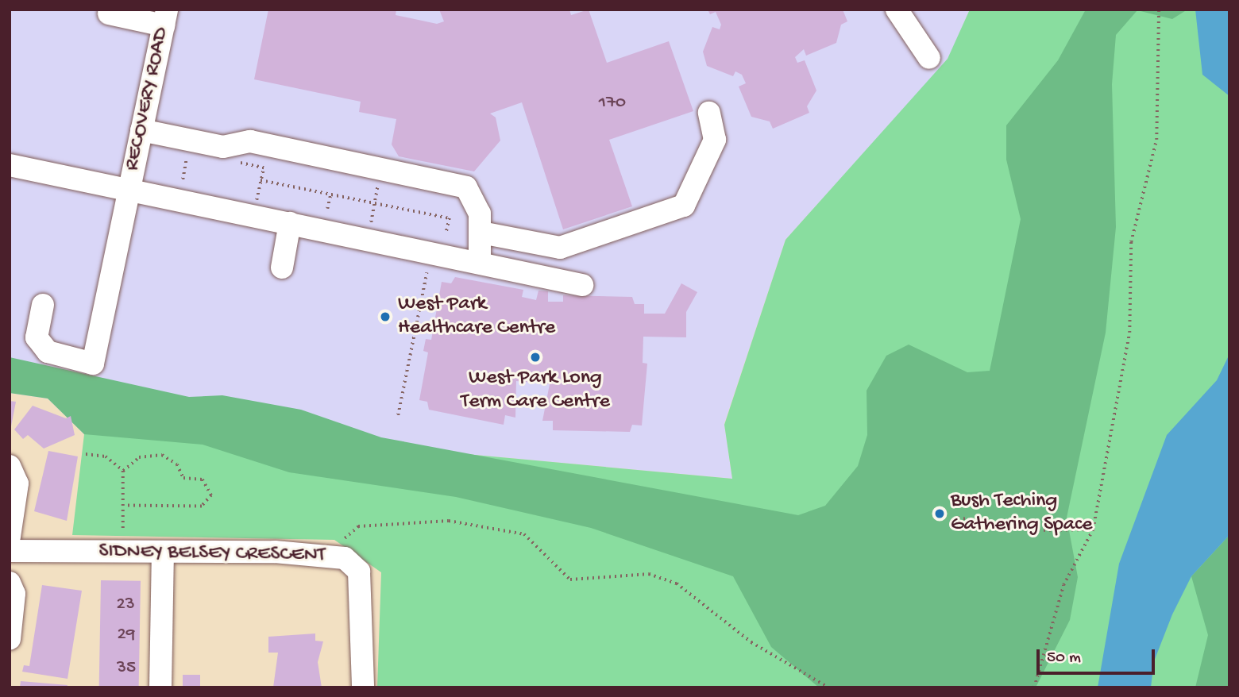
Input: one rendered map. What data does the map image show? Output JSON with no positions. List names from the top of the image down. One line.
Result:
{"streets":{"street":["RECOVERY ROAD","SIDNEY BELSEY CRESCENT"]},"places":["West Park Healthcare Centre","West Park Long Term Care Centre","Bush Teching Gathering Space"],"house_numbers":["170","23","29","35"],"scale_bar":"50 m"}
